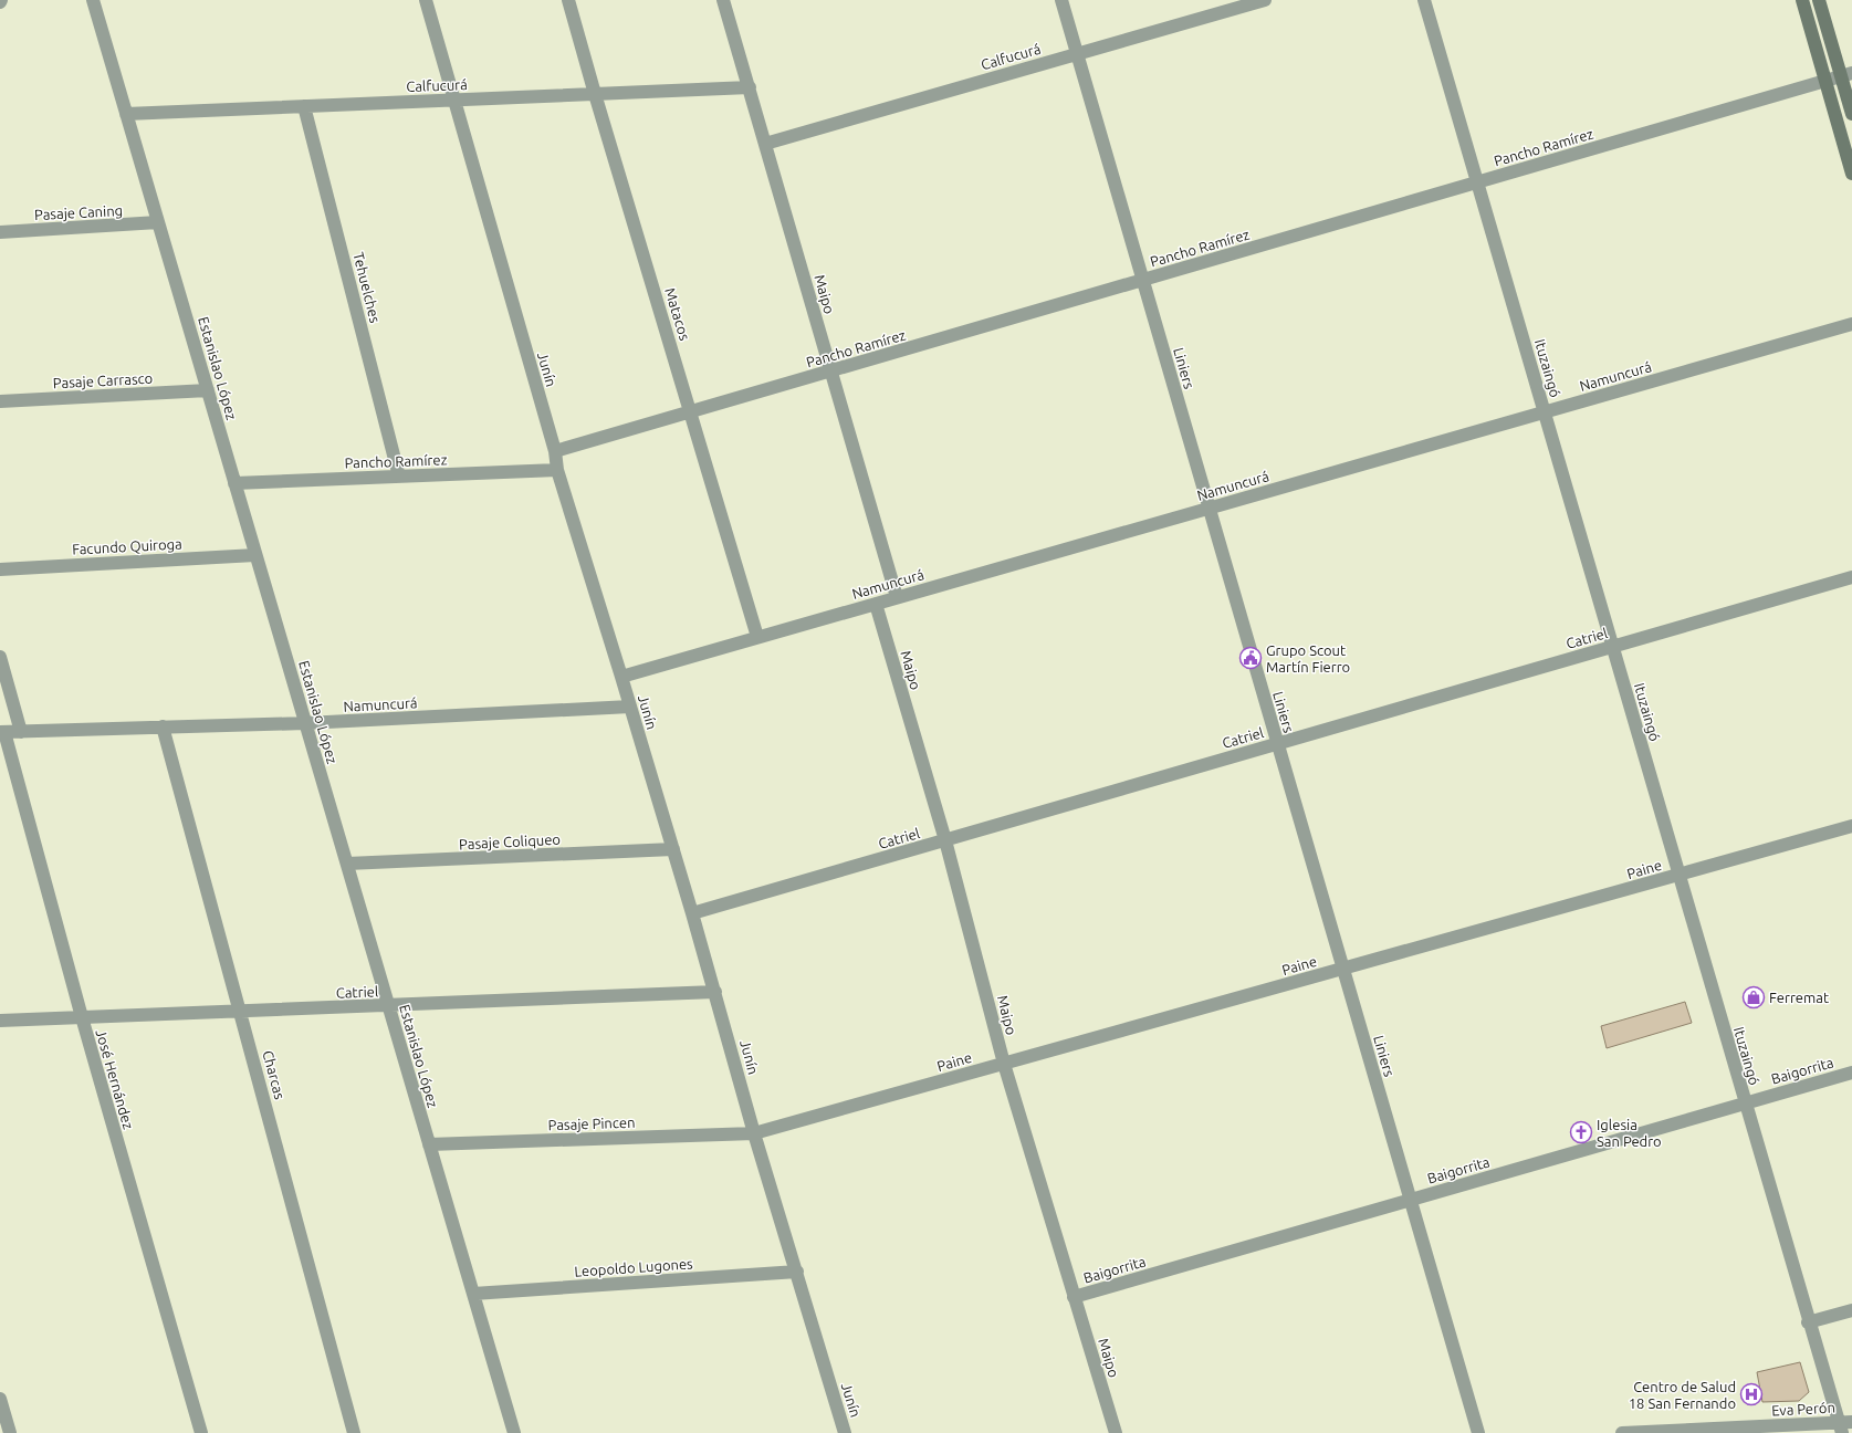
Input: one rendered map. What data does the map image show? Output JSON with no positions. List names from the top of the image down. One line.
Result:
{"streets":{"street":["Calfucurá","Pancho Ramírez","Pasaje Caning","Tehuelches","Maipo","Matacos","Estanislao López","Liniers","Ituzaingó","Junín","Namuncurá","Pasaje Carrasco","Facundo Quiroga","Catriel","Pasaje Coliqueo","Paine","Baigorrita","Charcas","José Hernández","Pasaje Pincen","Leopoldo Lugones","Eva Perón"]},"crossings":[["Calfucurá","Tehuelches"],["Calfucurá","Maipo"],["Calfucurá","Matacos"],["Calfucurá","Estanislao López"],["Calfucurá","Liniers"],["Calfucurá","Junín"],["Pancho Ramírez","Tehuelches"],["Pancho Ramírez","Maipo"],["Pancho Ramírez","Matacos"],["Pancho Ramírez","Estanislao López"],["Pancho Ramírez","Liniers"],["Pancho Ramírez","Ituzaingó"],["Pancho Ramírez","Junín"],["Pasaje Caning","Estanislao López"],["Maipo","Namuncurá"],["Maipo","Catriel"],["Maipo","Paine"],["Maipo","Baigorrita"],["Matacos","Namuncurá"],["Estanislao López","Namuncurá"],["Estanislao López","Pasaje Carrasco"],["Estanislao López","Facundo Quiroga"],["Estanislao López","Catriel"],["Estanislao López","Pasaje Coliqueo"],["Estanislao López","Pasaje Pincen"],["Estanislao López","Leopoldo Lugones"],["Liniers","Namuncurá"],["Liniers","Catriel"],["Liniers","Paine"],["Liniers","Baigorrita"],["Ituzaingó","Namuncurá"],["Ituzaingó","Catriel"],["Ituzaingó","Paine"],["Ituzaingó","Baigorrita"],["Ituzaingó","Eva Perón"],["Junín","Namuncurá"],["Junín","Catriel"],["Junín","Pasaje Coliqueo"],["Junín","Paine"],["Junín","Pasaje Pincen"],["Junín","Leopoldo Lugones"],["Namuncurá","Charcas"],["Namuncurá","José Hernández"],["Catriel","Charcas"],["Catriel","José Hernández"],["Paine","Pasaje Pincen"]],"places":{"public building":["Grupo Scout Martín Fierro"],"shop":["Ferremat"],"church":["Iglesia San Pedro"],"hospital":["Centro de Salud 18 San Fernando"]}}
